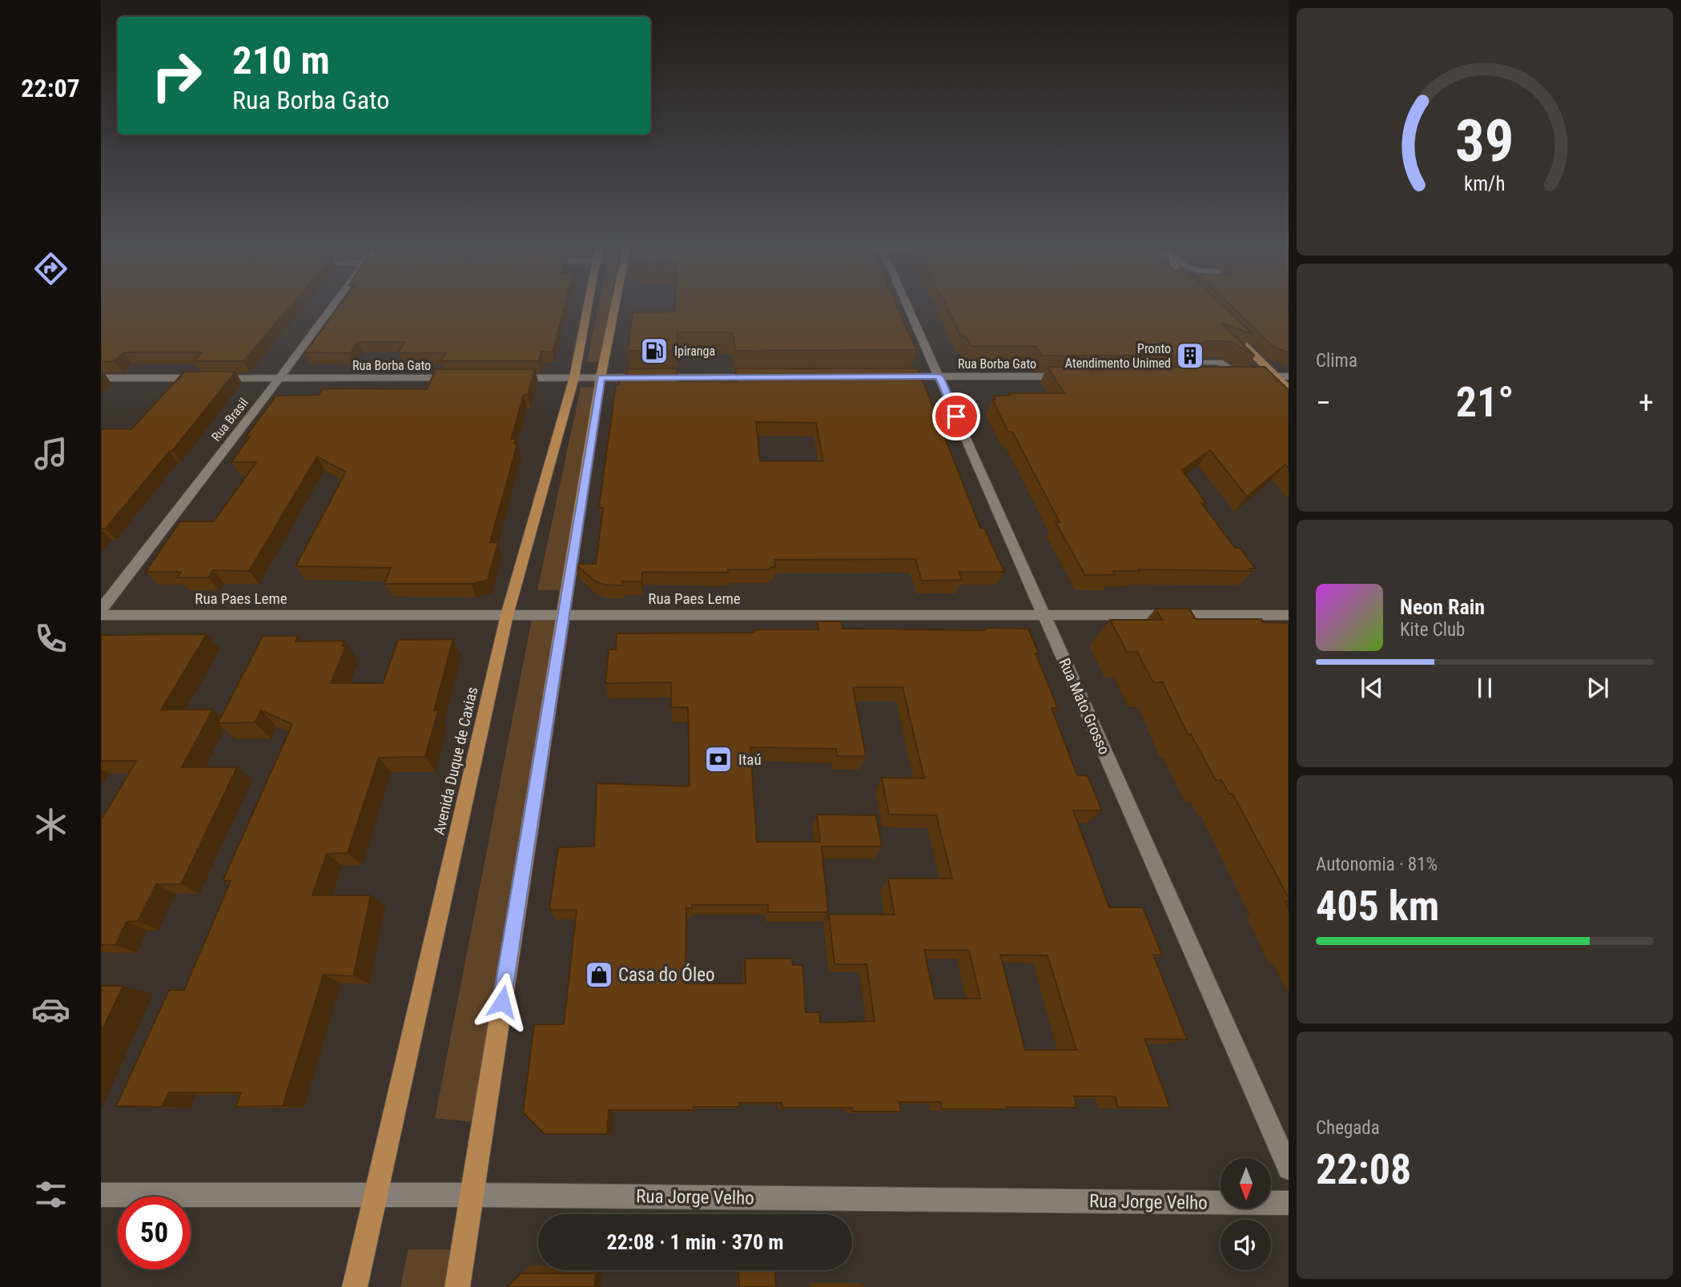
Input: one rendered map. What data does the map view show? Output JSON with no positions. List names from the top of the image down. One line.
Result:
{"streets":{"main road":["Avenida Duque de Caxias"],"street":["Rua Borba Gato","Rua Brasil","Rua Paes Leme","Rua Mato Grosso","Rua Jorge Velho"]},"crossings":[["Rua Borba Gato","Rua Brasil"],["Rua Borba Gato","Rua Mato Grosso"],["Rua Paes Leme","Rua Mato Grosso"],["Rua Paes Leme","Avenida Duque de Caxias"],["Avenida Duque de Caxias","Rua Jorge Velho"]],"places":{"fuel station":["Ipiranga"],"building":["Pronto Atendimento Unimed"],"bank":["Itaú"],"shop":["Casa do Óleo"]},"north":"bottom","page":{"tabs":"22:07","turn":["210 m","Rua Borba Gato"],"tile":["Clima",["Autonomia · 81%","405 km"],["Chegada","22:08"]],"heat":["−","21°","+"],"song":["Neon Rain","Kite Club"],"limit":"50","trip":"22:08 · 1 min · 370 m","gauge":["39","km/h"]}}
